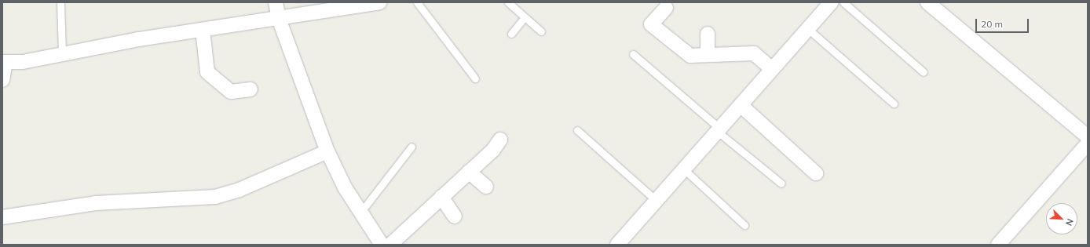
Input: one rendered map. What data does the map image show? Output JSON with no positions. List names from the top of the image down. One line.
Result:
{"scale_bar":"20 m","north":"bottom right"}
